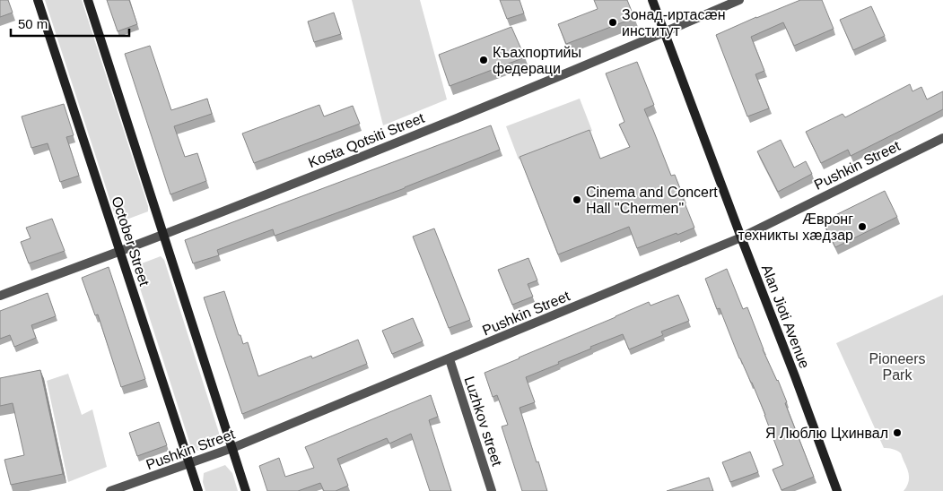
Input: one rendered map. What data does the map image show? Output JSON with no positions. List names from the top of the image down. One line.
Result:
{"streets":{"street":["Kosta Qotsiti Street","Pushkin Street","October Street","Alan Jioti Avenue","Luzhkov street"]},"crossings":[["Kosta Qotsiti Street","October Street"],["Kosta Qotsiti Street","Alan Jioti Avenue"],["Pushkin Street","October Street"],["Pushkin Street","Alan Jioti Avenue"],["Pushkin Street","Luzhkov street"]],"parks":["Pioneers Park"],"places":["Зонад-иртасæн институт","Къахпортийы федераци","Cinema and Concert Hall \"Chermen\"","Æвpонг техникты хæдзар","Я Люблю Цхинвал"],"scale_bar":"50 m"}
